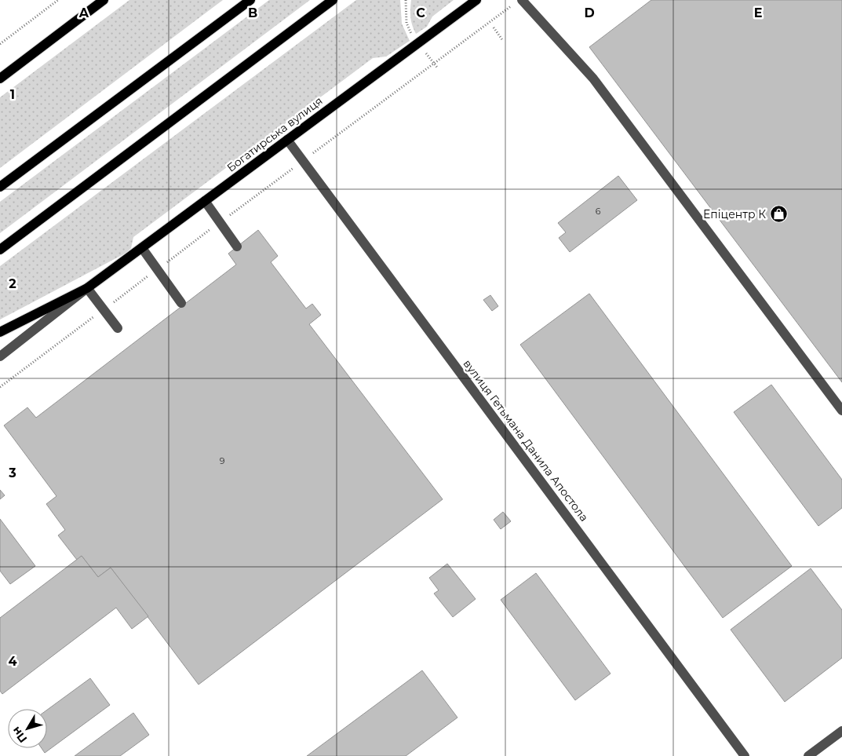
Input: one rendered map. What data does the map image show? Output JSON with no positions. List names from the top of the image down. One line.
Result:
{"streets":{"main road":["Богатирська вулиця"],"street":["вулиця Гетьмана Данила Апостола"]},"crossings":[["Богатирська вулиця","вулиця Гетьмана Данила Апостола"]],"places":{"shop":["Епіцентр К"]},"house_numbers":["6","9"],"north":"bottom left","grid":{"columns":["A","B","C","D","E"],"rows":["1","2","3","4"]}}
